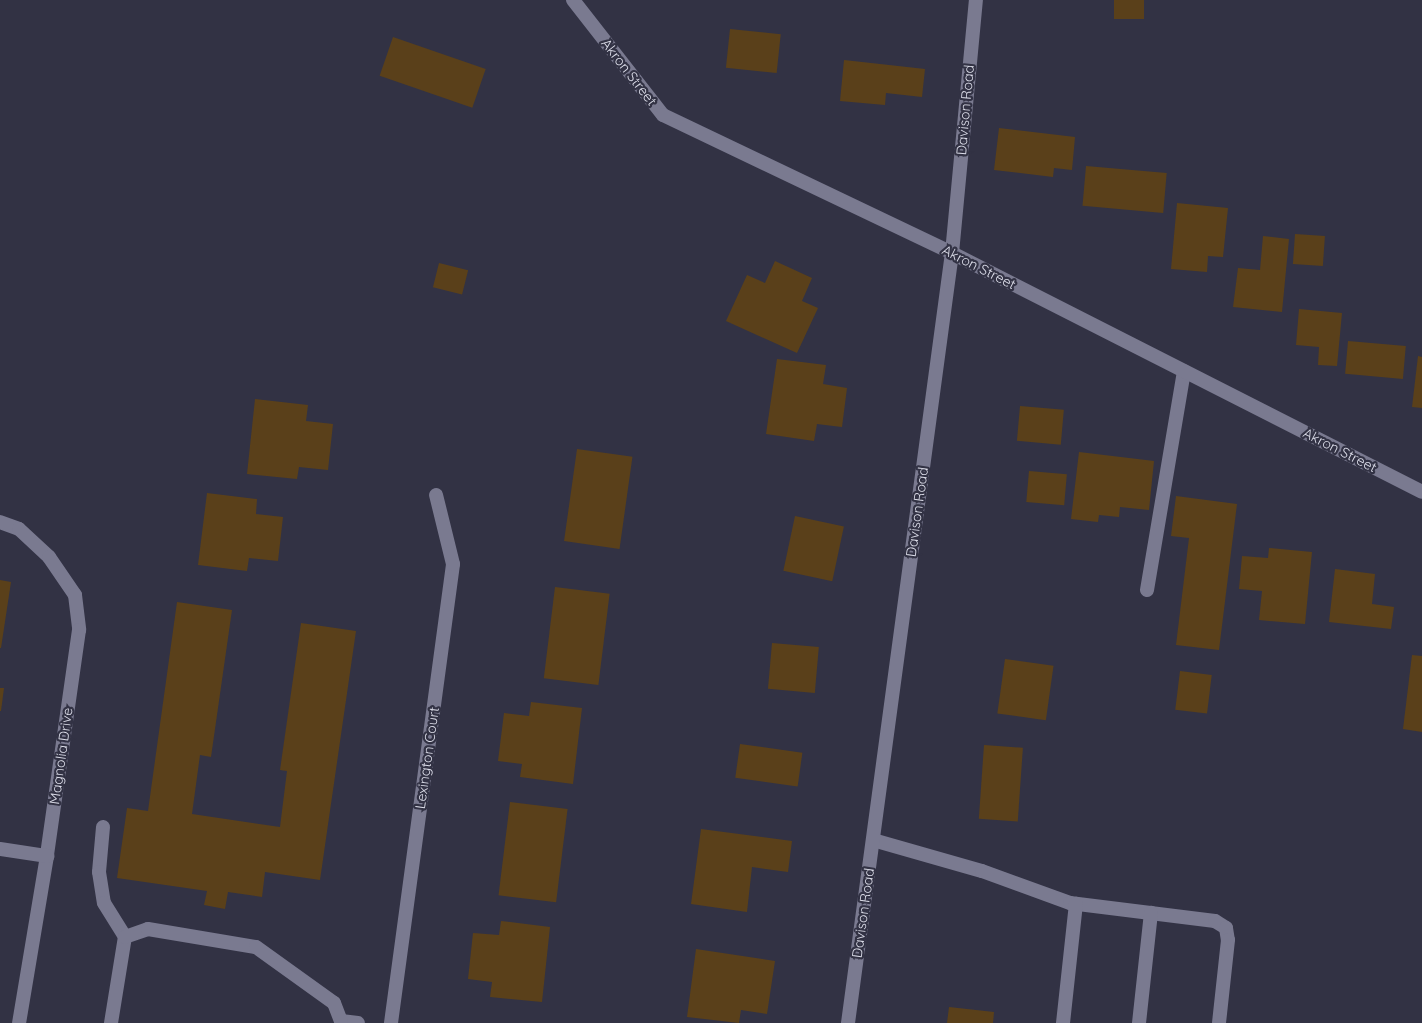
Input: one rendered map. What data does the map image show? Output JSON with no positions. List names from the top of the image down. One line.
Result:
{"streets":{"street":["Akron Street","Davison Road","Magnolia Drive","Lexington Court"]},"crossings":[["Akron Street","Davison Road"]]}
